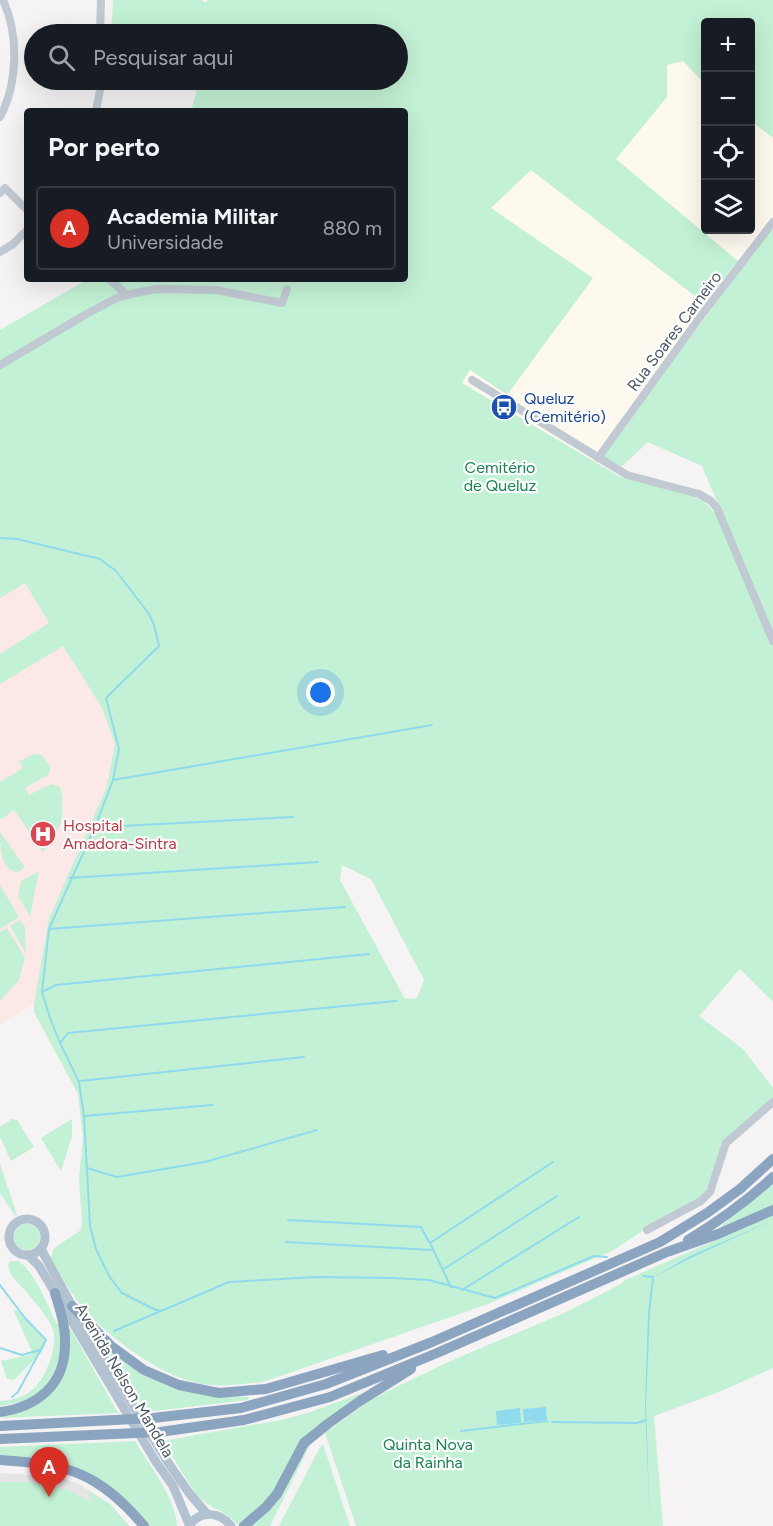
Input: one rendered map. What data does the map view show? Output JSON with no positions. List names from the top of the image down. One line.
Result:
{"streets":{"main road":["Avenida Nelson Mandela"],"street":["Rua Soares Carneiro"]},"parks":["Cemitério de Queluz","Quinta Nova da Rainha"],"places":{"bus stop":["Queluz (Cemitério)"],"hospital":["Hospital Amadora-Sintra"]},"page":{"map_buttons":["+","−"],"search":"Pesquisar aqui","heading":"Por perto","list":[{"mark":"A","name":"Academia Militar","note":"Universidade","value":"880 m"}],"pins":"A"}}
